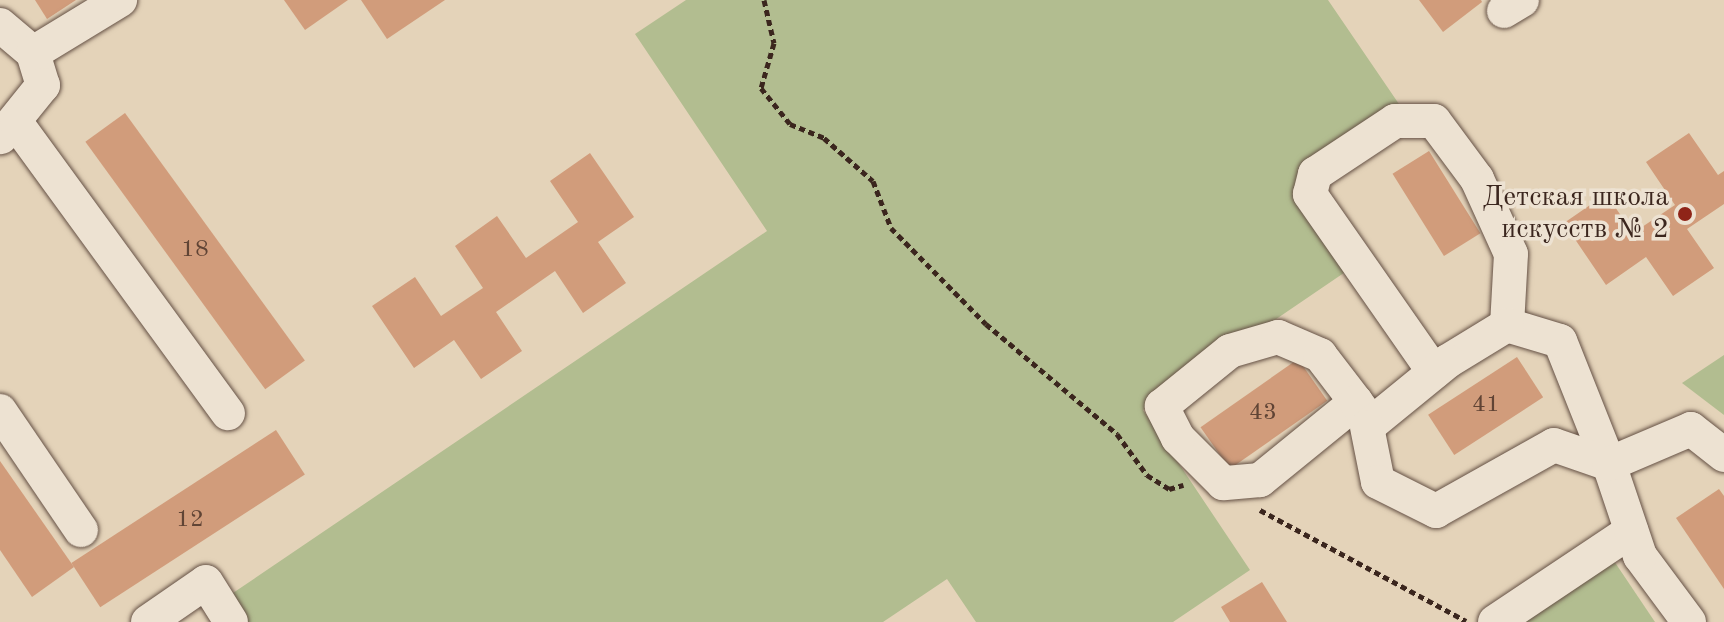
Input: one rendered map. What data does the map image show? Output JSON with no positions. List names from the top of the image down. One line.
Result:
{"places":["Детская школа искусств № 2"],"house_numbers":["18","41","43","12"]}
